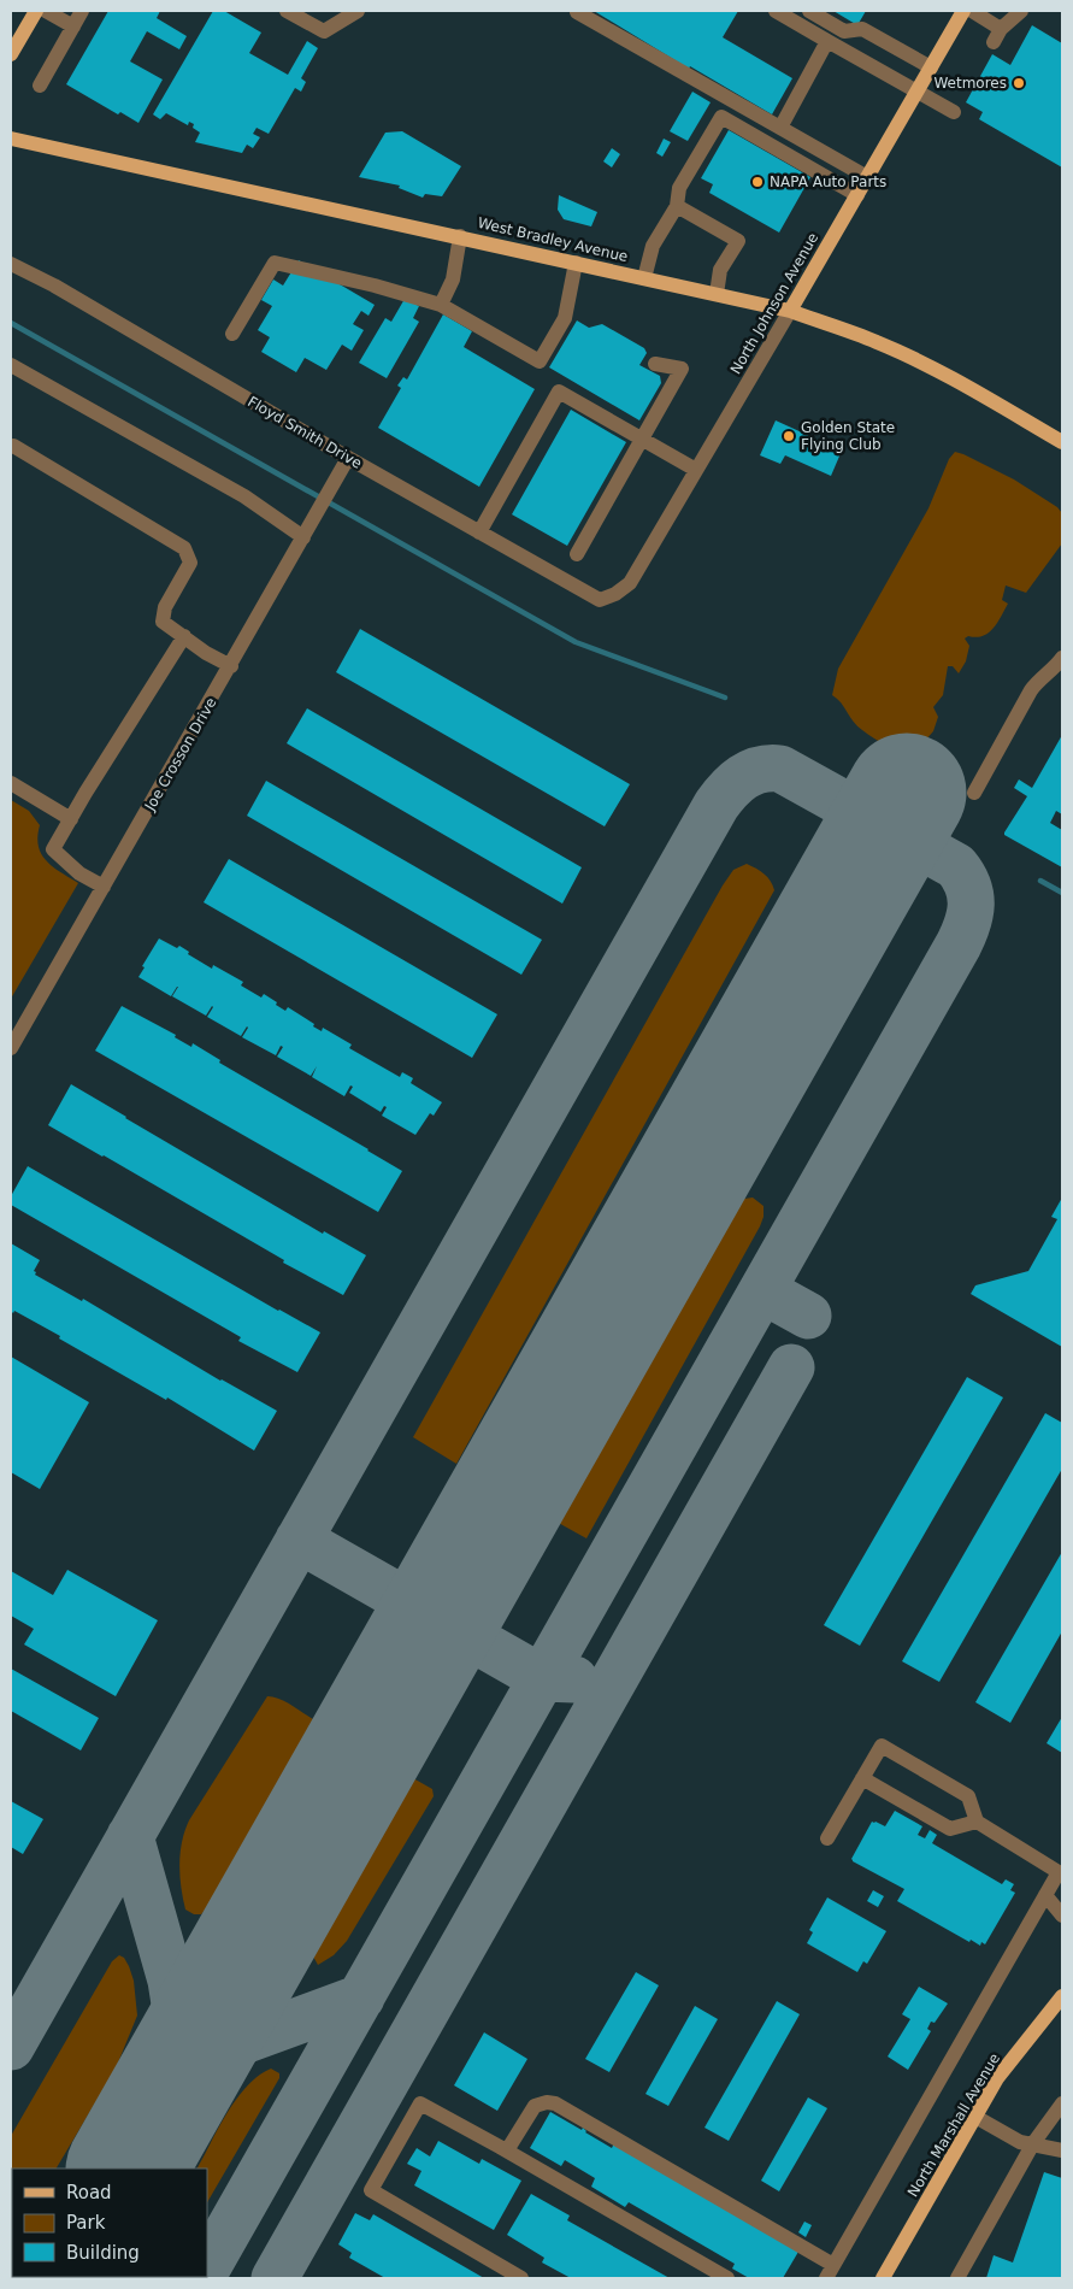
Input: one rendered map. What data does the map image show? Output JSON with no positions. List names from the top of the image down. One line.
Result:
{"streets":{"main road":["West Bradley Avenue","North Johnson Avenue","North Marshall Avenue"],"street":["Floyd Smith Drive","Joe Crosson Drive"]},"crossings":[["West Bradley Avenue","North Johnson Avenue"],["North Johnson Avenue","Floyd Smith Drive"],["Floyd Smith Drive","Joe Crosson Drive"]],"places":["Wetmores","NAPA Auto Parts","Golden State Flying Club"],"legend":["Road","Park","Building"]}
